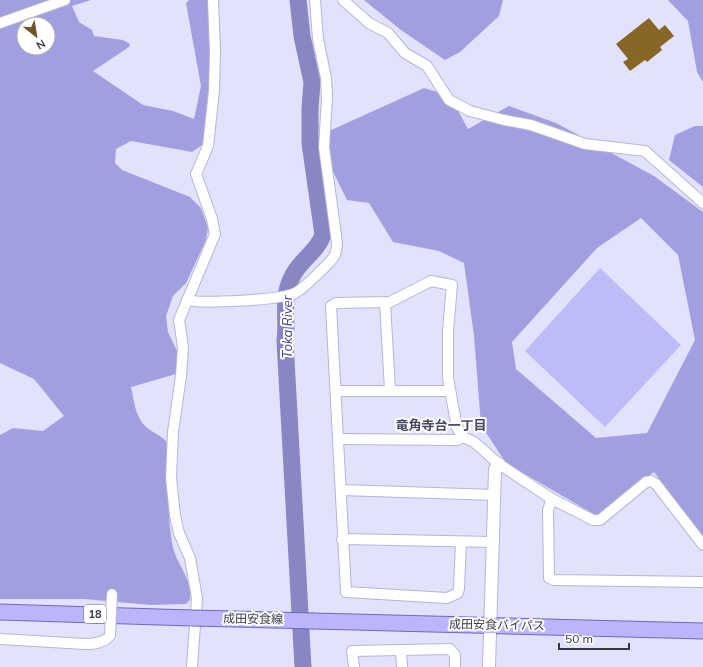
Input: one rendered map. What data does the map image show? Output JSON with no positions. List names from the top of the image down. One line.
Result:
{"streets":{"main road":["18","成田安食線","成田安食バイパス"]},"crossings":[["成田安食線","成田安食バイパス"]],"districts":["竜角寺台一丁目"],"water":["Toka River"],"scale_bar":"50 m","north":"bottom right"}
